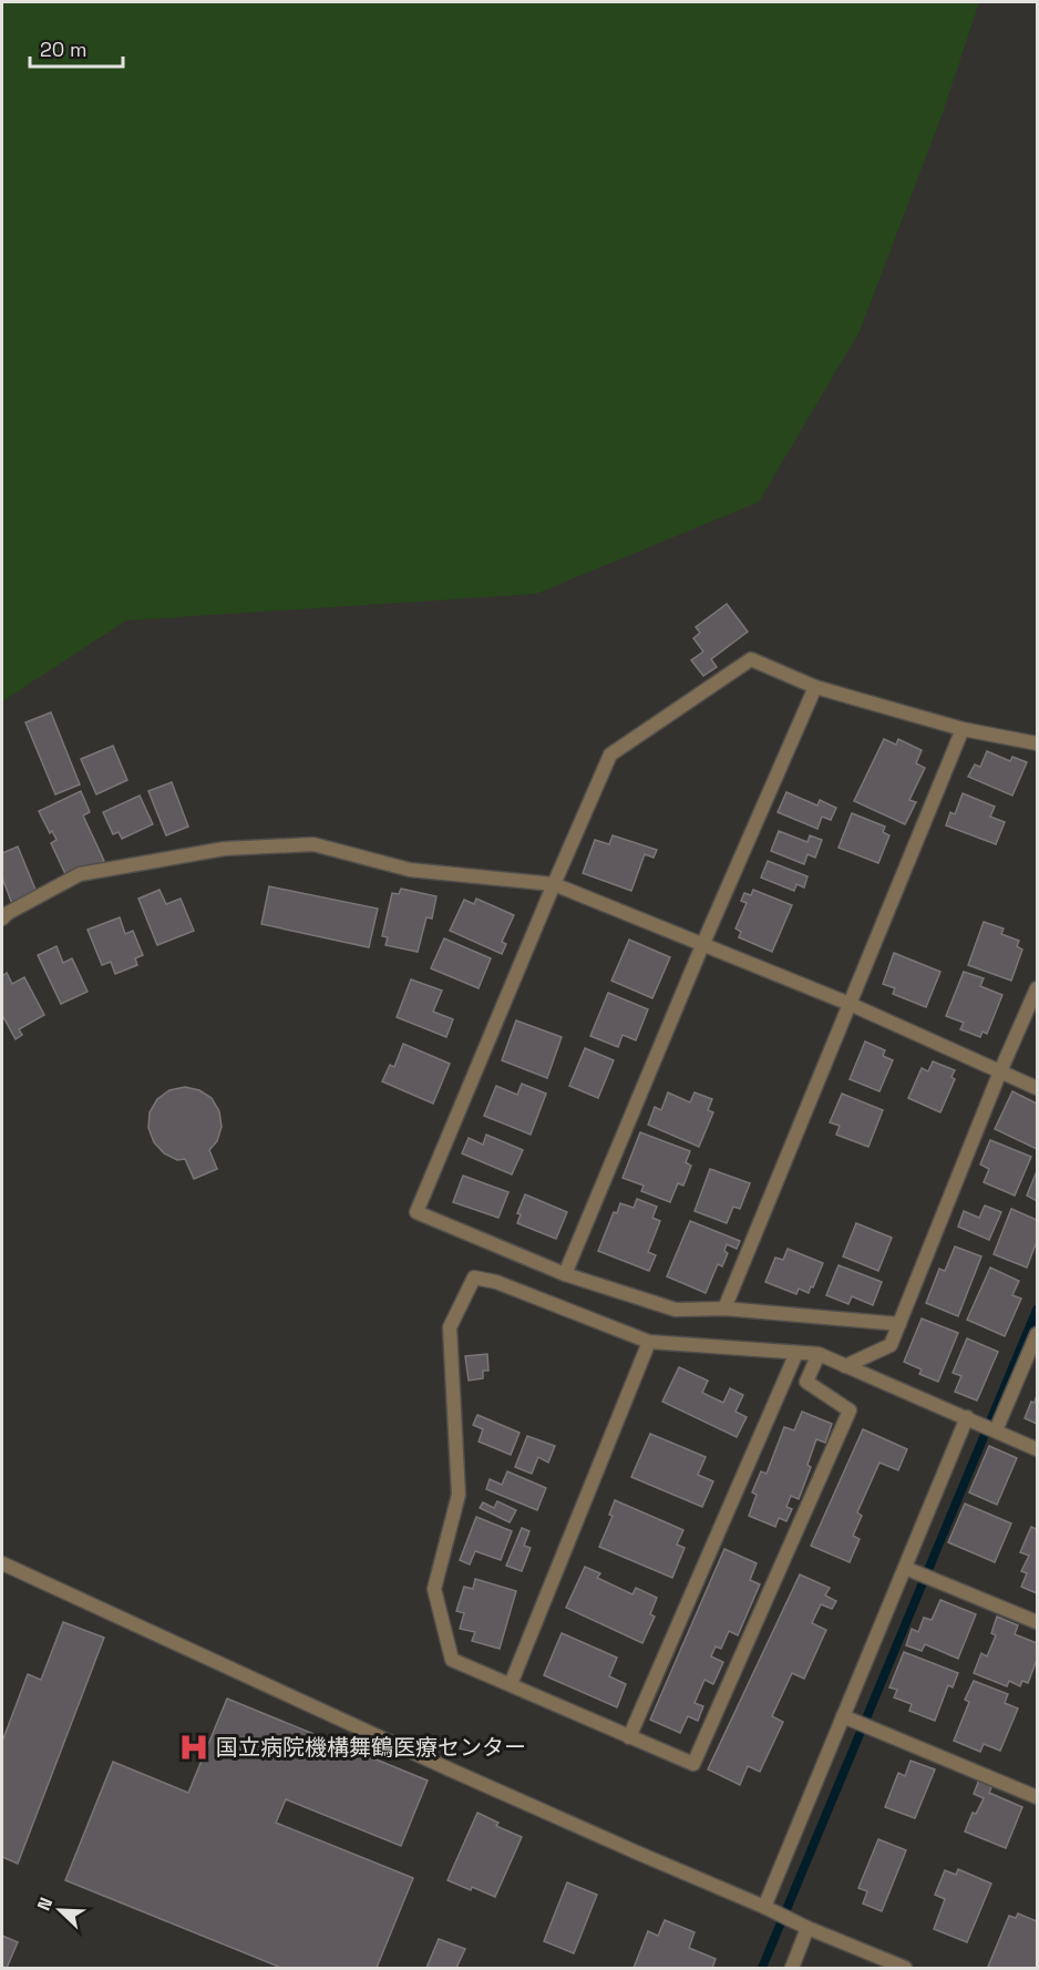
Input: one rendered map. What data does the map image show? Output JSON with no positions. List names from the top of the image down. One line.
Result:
{"places":{"hospital":["国立病院機構舞鶴医療センター"]},"scale_bar":"20 m","north":"top left"}
